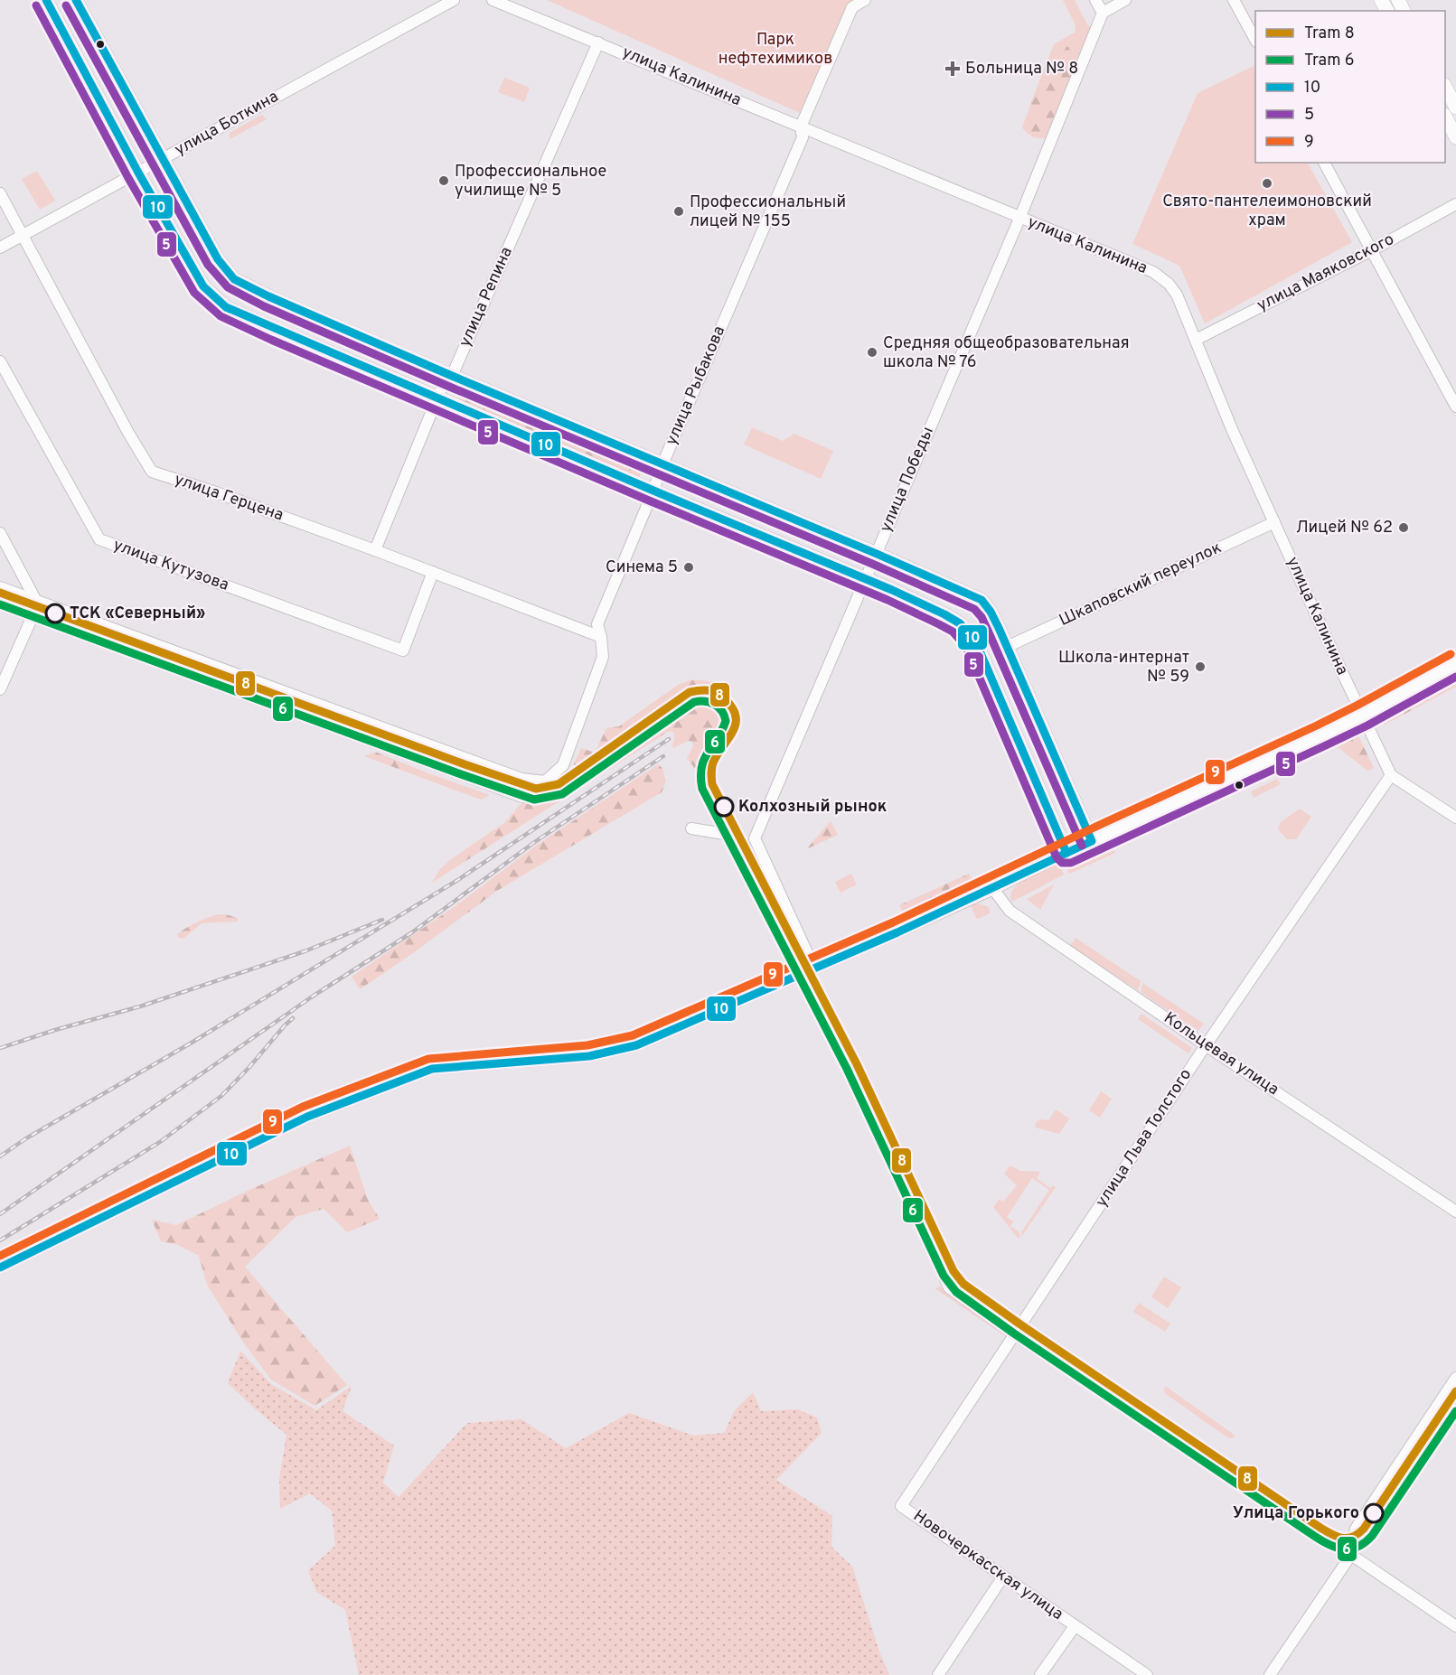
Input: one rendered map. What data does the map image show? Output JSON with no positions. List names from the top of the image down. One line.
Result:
{"streets":{"street":["улица Калинина","улица Боткина","улица Маяковского","улица Репина","улица Рыбакова","улица Победы","улица Герцена","улица Кутузова","Шкаповский переулок","Кольцевая улица","улица Льва Толстого","Новочеркасская улица"]},"crossings":[["улица Калинина","улица Маяковского"],["улица Калинина","улица Репина"],["улица Калинина","улица Рыбакова"],["улица Калинина","улица Победы"],["улица Калинина","Шкаповский переулок"],["улица Калинина","улица Льва Толстого"],["улица Боткина","улица Герцена"],["улица Репина","улица Герцена"],["улица Рыбакова","улица Герцена"],["улица Герцена","улица Кутузова"],["Кольцевая улица","улица Льва Толстого"],["улица Льва Толстого","Новочеркасская улица"]],"parks":["Парк нефтехимиков"],"places":{"health":["Больница № 8"],"other":["Профессиональное училище № 5","Свято-пантелеимоновский храм","Профессиональный лицей № 155","Средняя общеобразовательная школа № 76","Лицей № 62","Синема 5","ТСК «Северный»","Школа-интернат № 59","Колхозный рынок","Улица Горького"]},"lines":["transit line 10","transit line 5","tram line 8","tram line 6","transit line 9"],"legend":["Tram 8","Tram 6","10","5","9"]}
